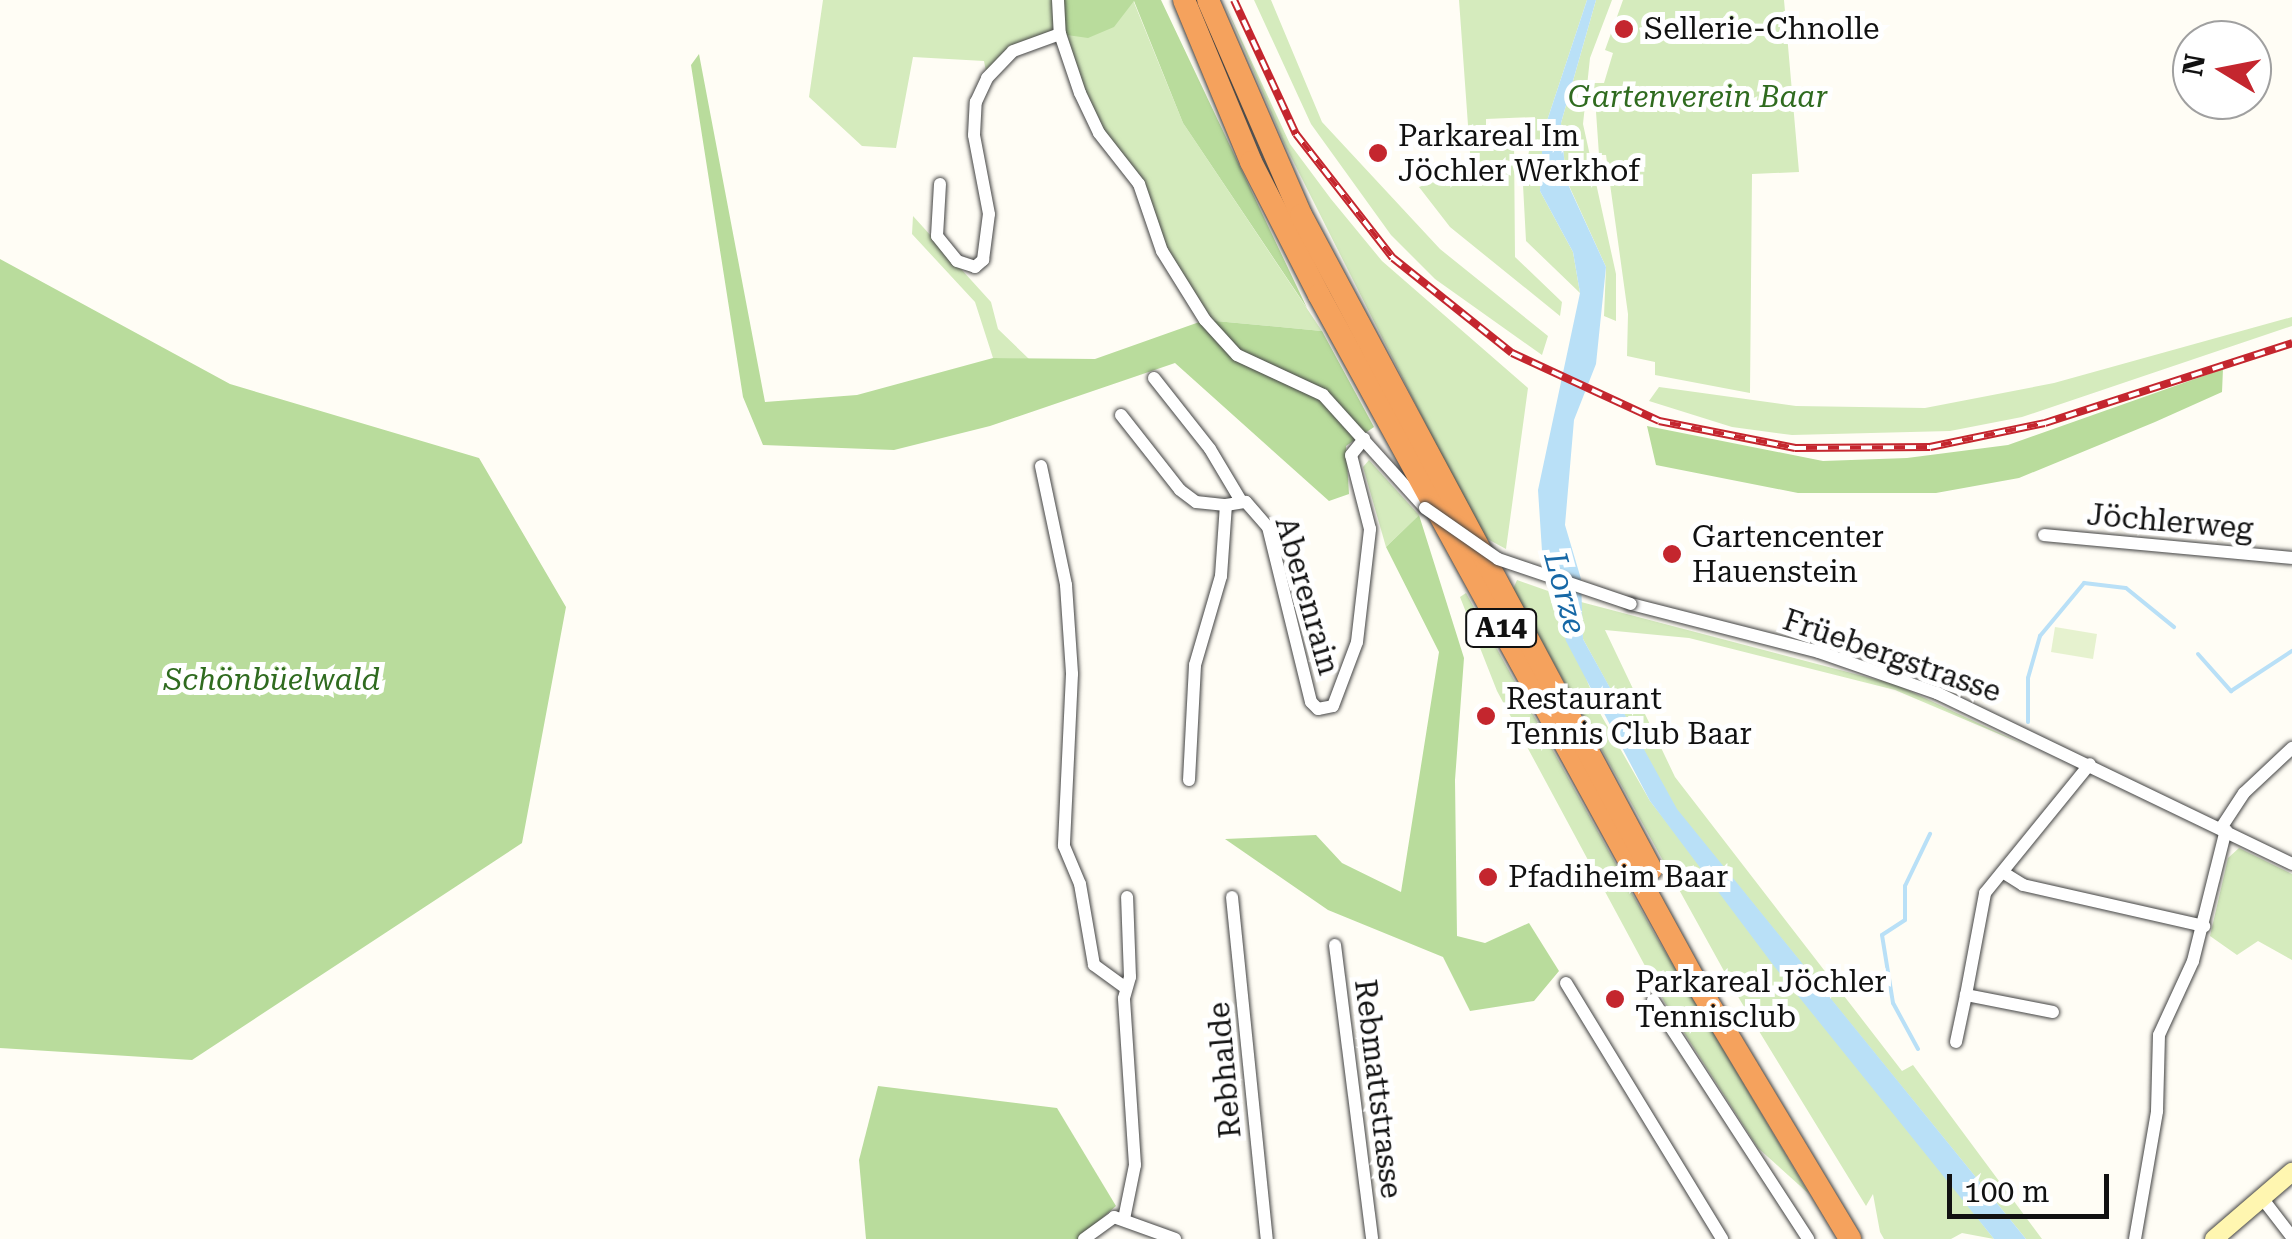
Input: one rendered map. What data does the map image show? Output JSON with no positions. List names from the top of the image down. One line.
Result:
{"streets":{"highway":["A14"],"street":["Jöchlerweg","Aberenrain","Früebergstrasse","Rebhalde","Rebmattstrasse"]},"crossings":[["Aberenrain","Früebergstrasse"]],"water":["Lorze"],"parks":["Gartenverein Baar","Schönbüelwald"],"places":["Sellerie-Chnolle","Parkareal Im Jöchler Werkhof","Gartencenter Hauenstein","Restaurant Tennis Club Baar","Pfadiheim Baar","Parkareal Jöchler Tennisclub"],"scale_bar":"100 m","north":"left"}
